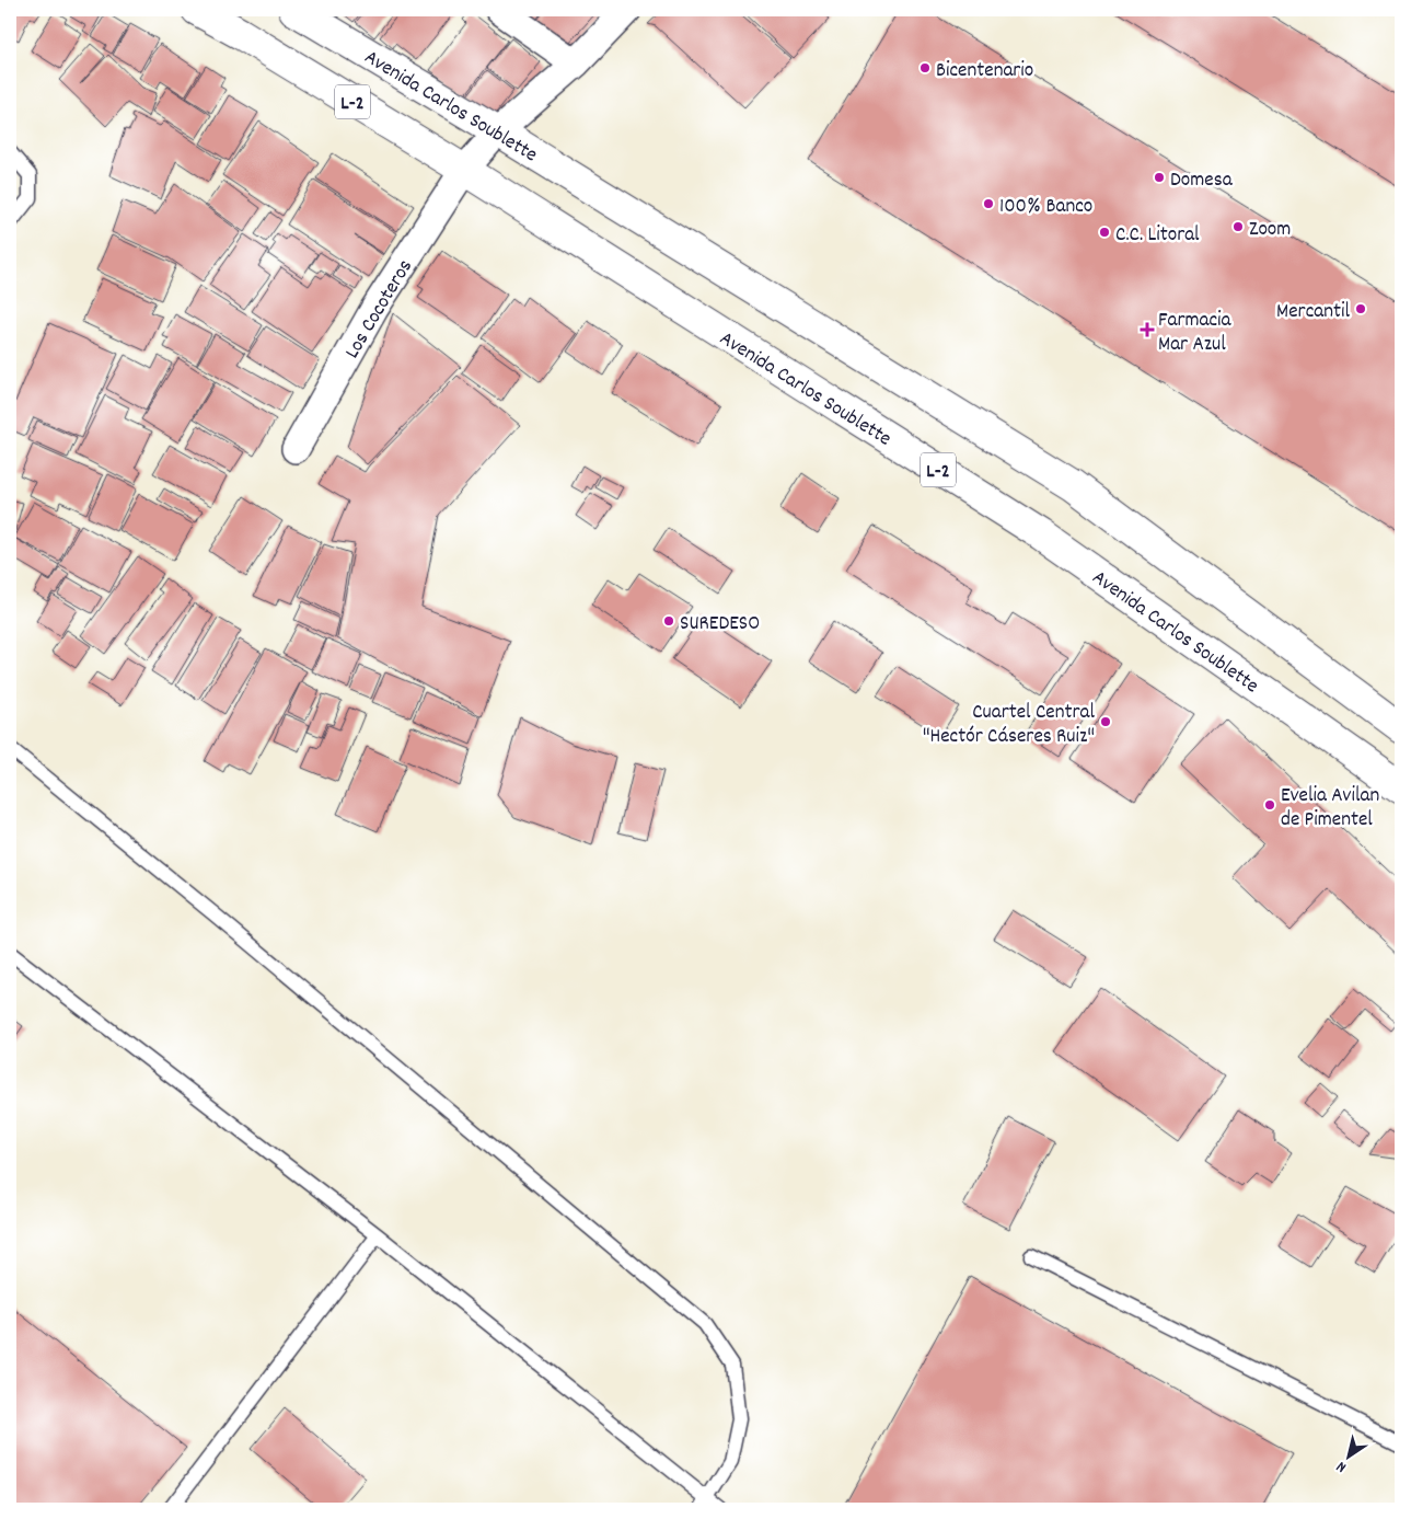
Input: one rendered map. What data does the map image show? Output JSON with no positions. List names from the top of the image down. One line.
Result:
{"streets":{"main road":["L-2","Avenida Carlos Soublette"],"street":["Los Cocoteros"]},"crossings":[["Avenida Carlos Soublette","Los Cocoteros"]],"places":{"other":["Bicentenario","Domesa","100% Banco","Zoom","C.C. Litoral","Mercantil","SUREDESO","Cuartel Central \"Hectór Cáseres Ruiz\"","Evelia Avilan de Pimentel"],"health":["Farmacia Mar Azul"]},"north":"bottom left"}
